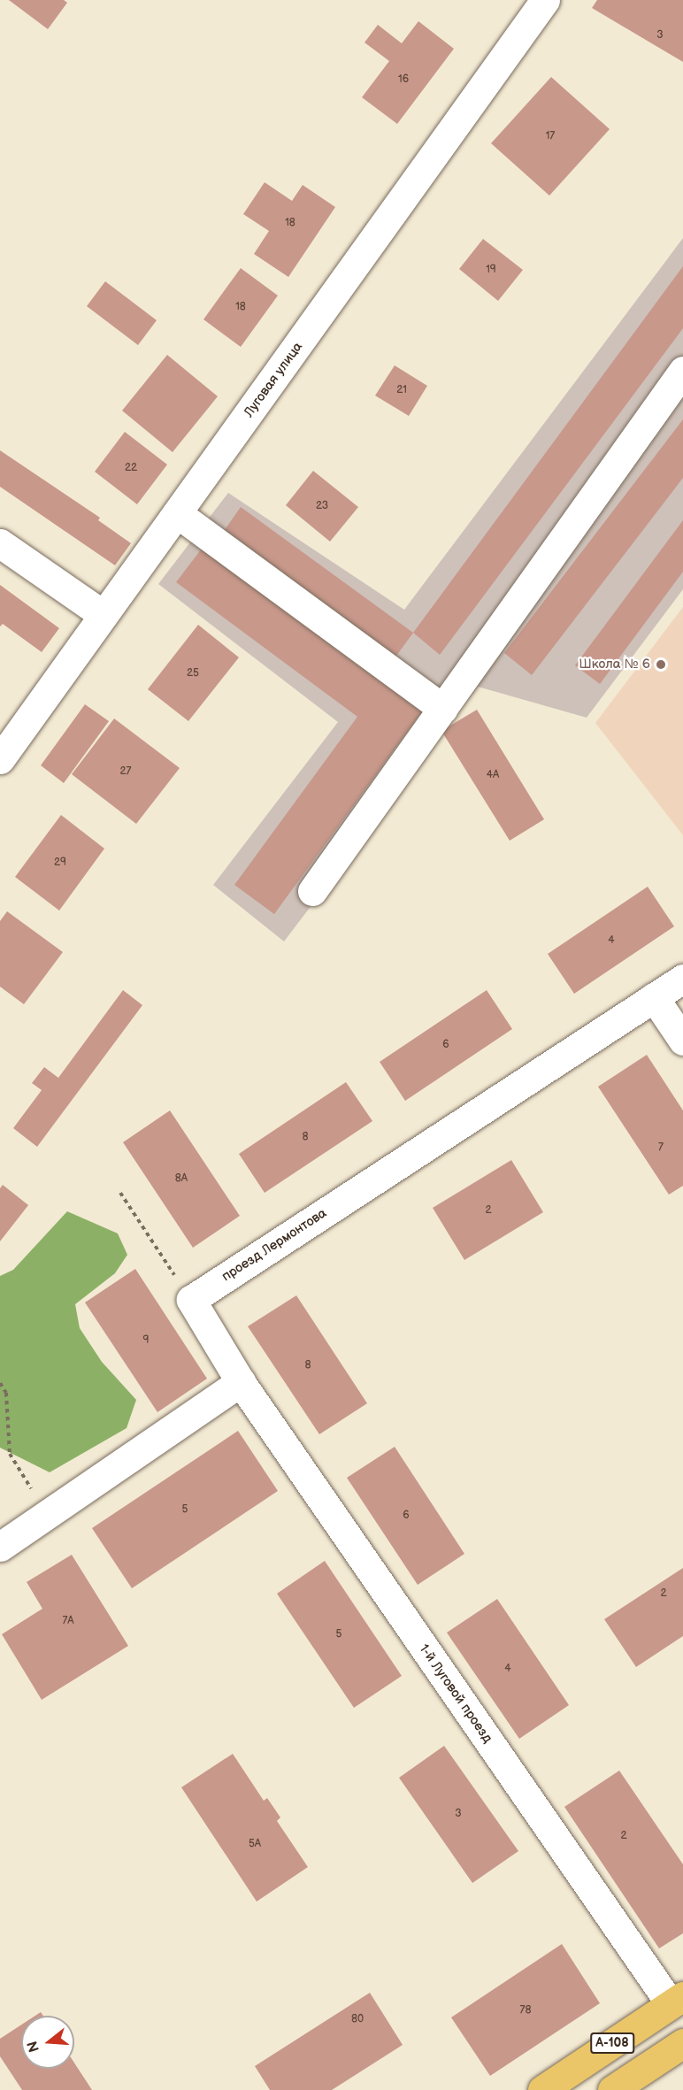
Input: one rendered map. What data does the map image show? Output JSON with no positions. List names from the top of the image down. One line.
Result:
{"streets":{"highway":["А-108"],"street":["Луговая улица","проезд Лермонтова","1-й Луговой проезд"]},"crossings":[["1-й Луговой проезд","А-108"]],"places":["Школа № 6"],"house_numbers":["3","16","17","18","19","18","21","22","23","25","27","4А","29","4","6","8","7","8А","2","9","8","5","6","2","7А","5","4","3","2","5А","78","80"],"north":"left"}
